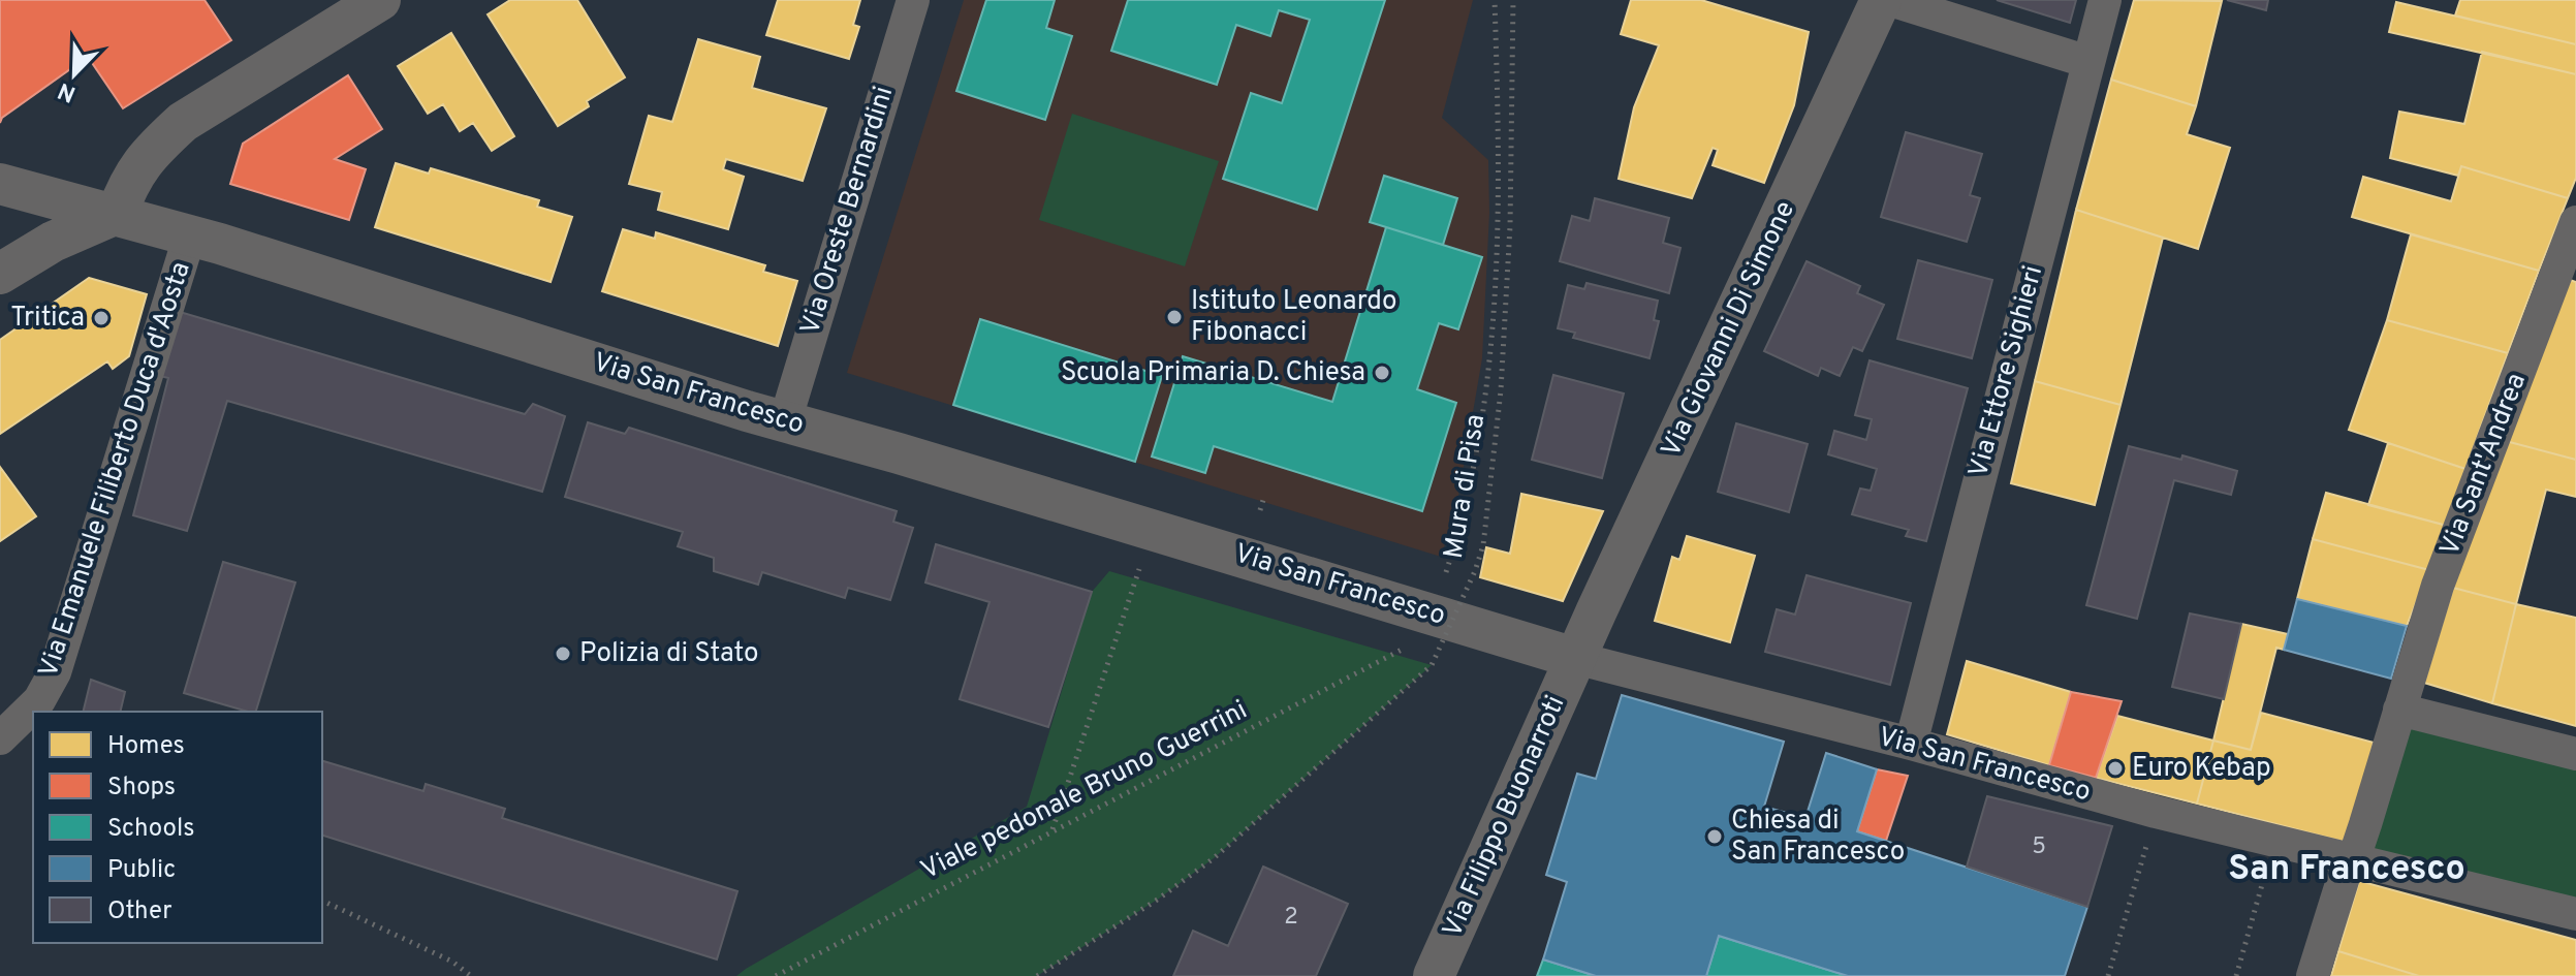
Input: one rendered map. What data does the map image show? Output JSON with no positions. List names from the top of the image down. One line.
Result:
{"streets":{"street":["Via Oreste Bernardini","Via Giovanni Di Simone","Via Ettore Sighieri","Via San Francesco","Via Sant'Andrea","Via Emanuele Filiberto Duca d'Aosta","Via Filippo Buonarroti"],"path":["Mura di Pisa","Viale pedonale Bruno Guerrini"]},"crossings":[["Via Oreste Bernardini","Via San Francesco"],["Via Giovanni Di Simone","Via San Francesco"],["Via Giovanni Di Simone","Via Filippo Buonarroti"],["Via Ettore Sighieri","Via San Francesco"],["Via San Francesco","Via Sant'Andrea"],["Via San Francesco","Via Emanuele Filiberto Duca d'Aosta"],["Via San Francesco","Via Filippo Buonarroti"]],"districts":["San Francesco"],"places":["Istituto Leonardo Fibonacci","Tritica","Scuola Primaria D. Chiesa","Polizia di Stato","Euro Kebap","Chiesa di San Francesco"],"house_numbers":["5","2"],"legend":["Homes","Shops","Schools","Public","Other"],"north":"bottom left"}
